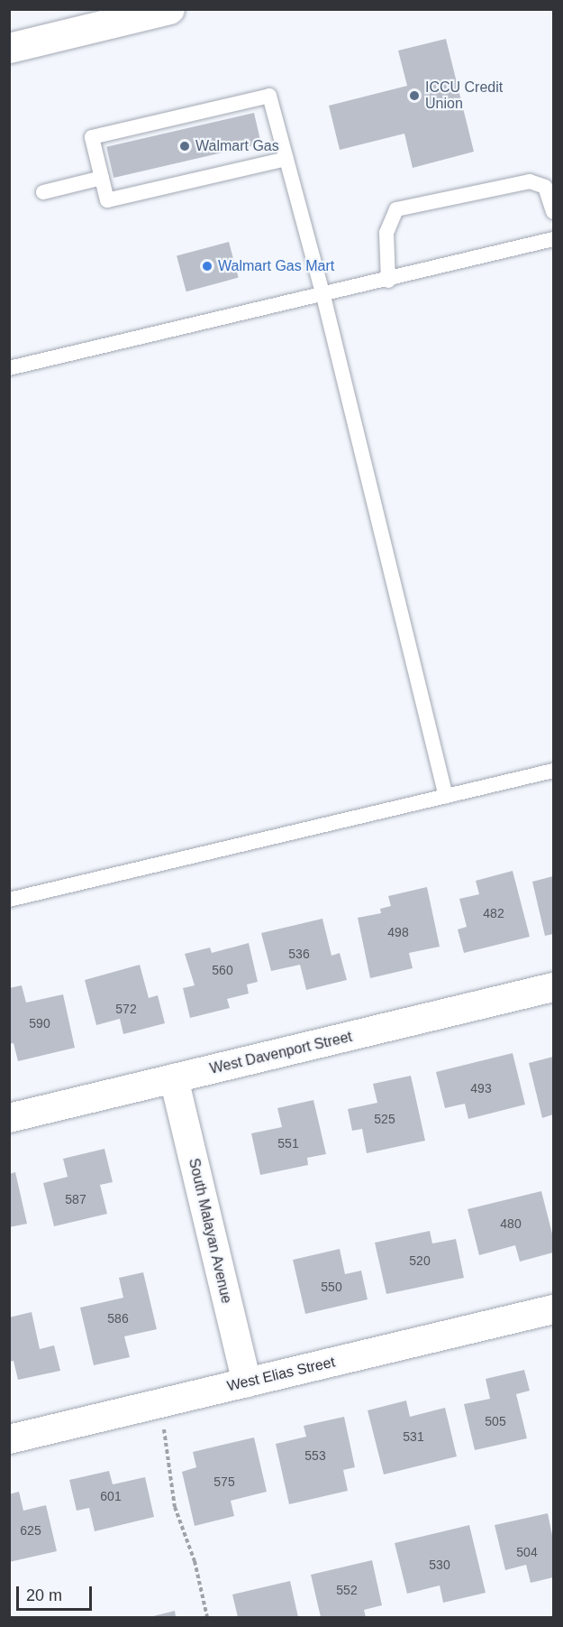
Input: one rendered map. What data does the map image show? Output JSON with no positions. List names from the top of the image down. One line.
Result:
{"streets":{"street":["West Davenport Street","South Malayan Avenue","West Elias Street"]},"crossings":[["West Davenport Street","South Malayan Avenue"],["South Malayan Avenue","West Elias Street"]],"places":["ICCU Credit Union","Walmart Gas","Walmart Gas Mart"],"house_numbers":["482","498","536","560","572","590","493","525","551","587","480","520","550","586","505","531","553","575","601","625","504","530","552"],"scale_bar":"20 m"}
